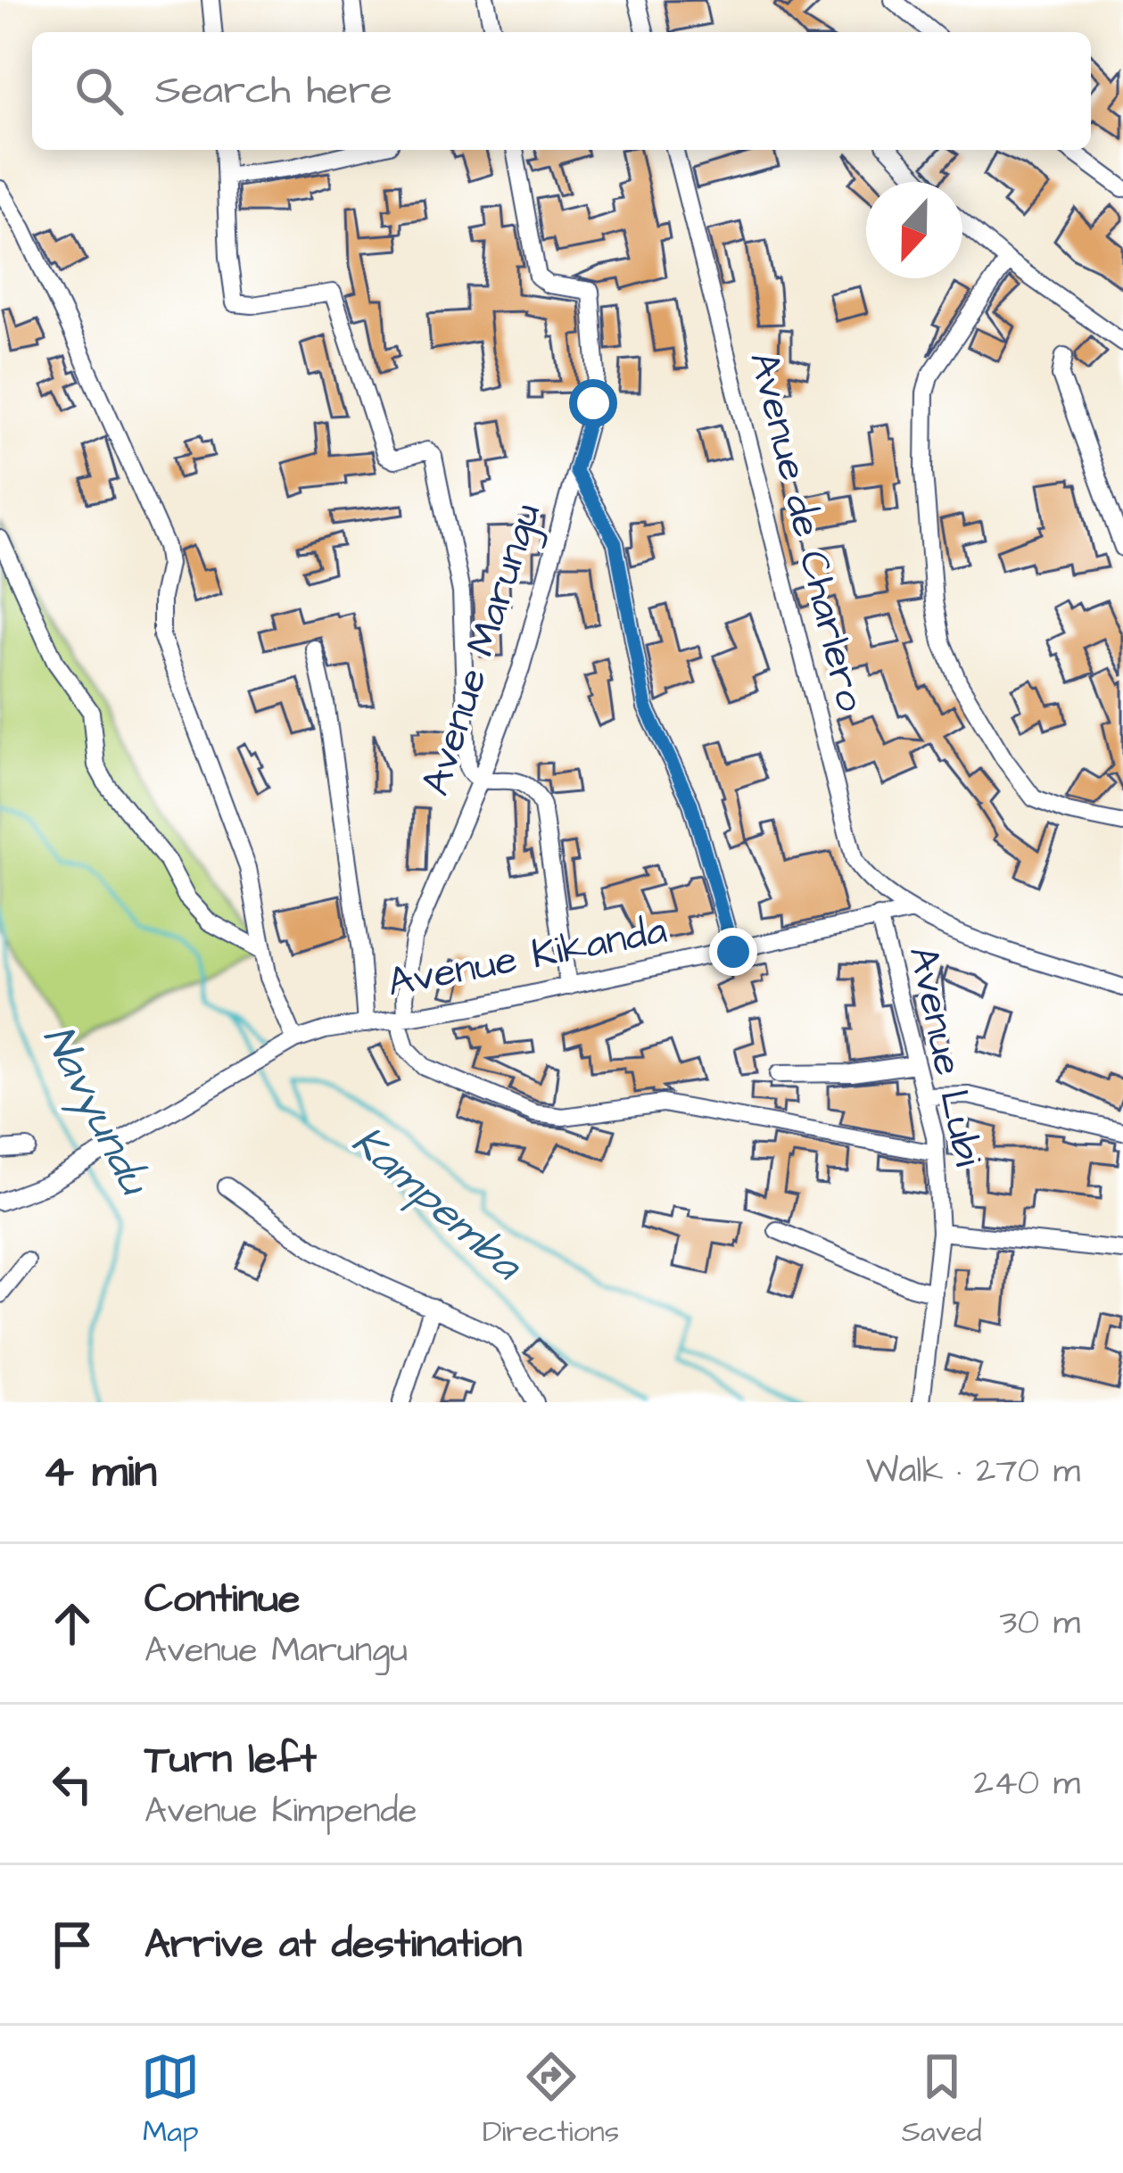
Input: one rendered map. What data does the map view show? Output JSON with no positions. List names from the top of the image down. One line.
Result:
{"streets":{"street":["Avenue de Charlero","Avenue Marungu","Avenue Kikanda","Avenue Lubi"]},"crossings":[["Avenue de Charlero","Avenue Kikanda"],["Avenue Marungu","Avenue Kikanda"],["Avenue Kikanda","Avenue Lubi"]],"water":["Navyundu","Kampemba"],"north":"bottom","page":{"search":"Search here","heading":["4 min","Walk · 270 m"],"list":[["Continue","Avenue Marungu","30 m"],["Turn left","Avenue Kimpende","240 m"],"Arrive at destination"],"nav":["Map","Directions","Saved"]}}
